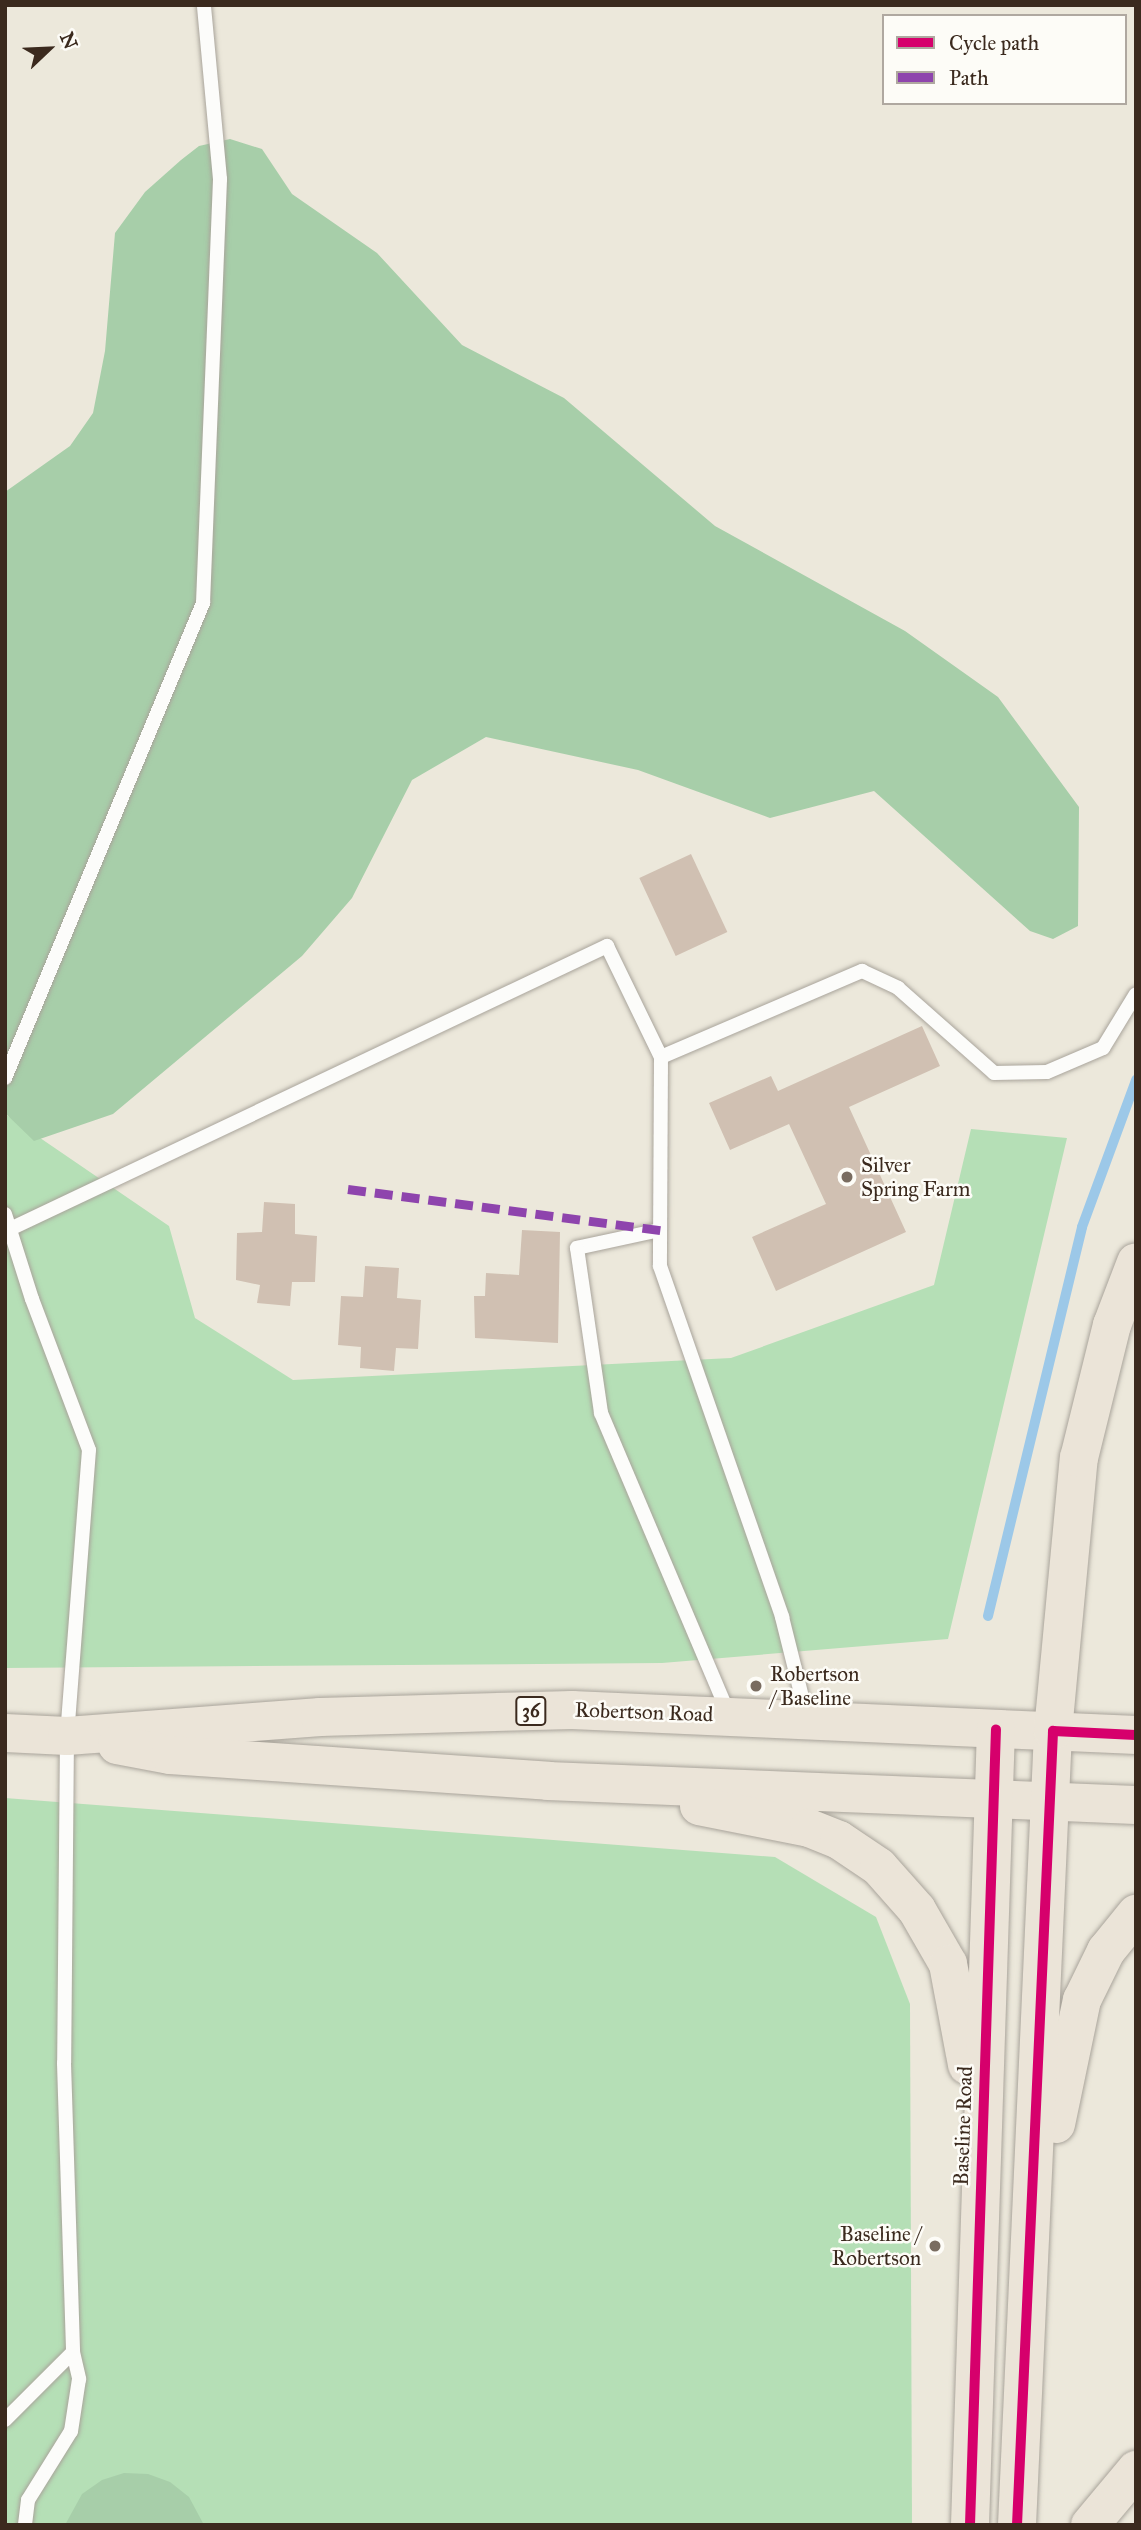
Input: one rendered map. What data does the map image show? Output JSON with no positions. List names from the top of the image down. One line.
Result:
{"streets":{"main road":["36","Robertson Road","Baseline Road"]},"crossings":[["Robertson Road","Baseline Road"]],"places":["Silver Spring Farm","Robertson / Baseline","Baseline / Robertson"],"legend":["Cycle path","Path"],"north":"top right"}
